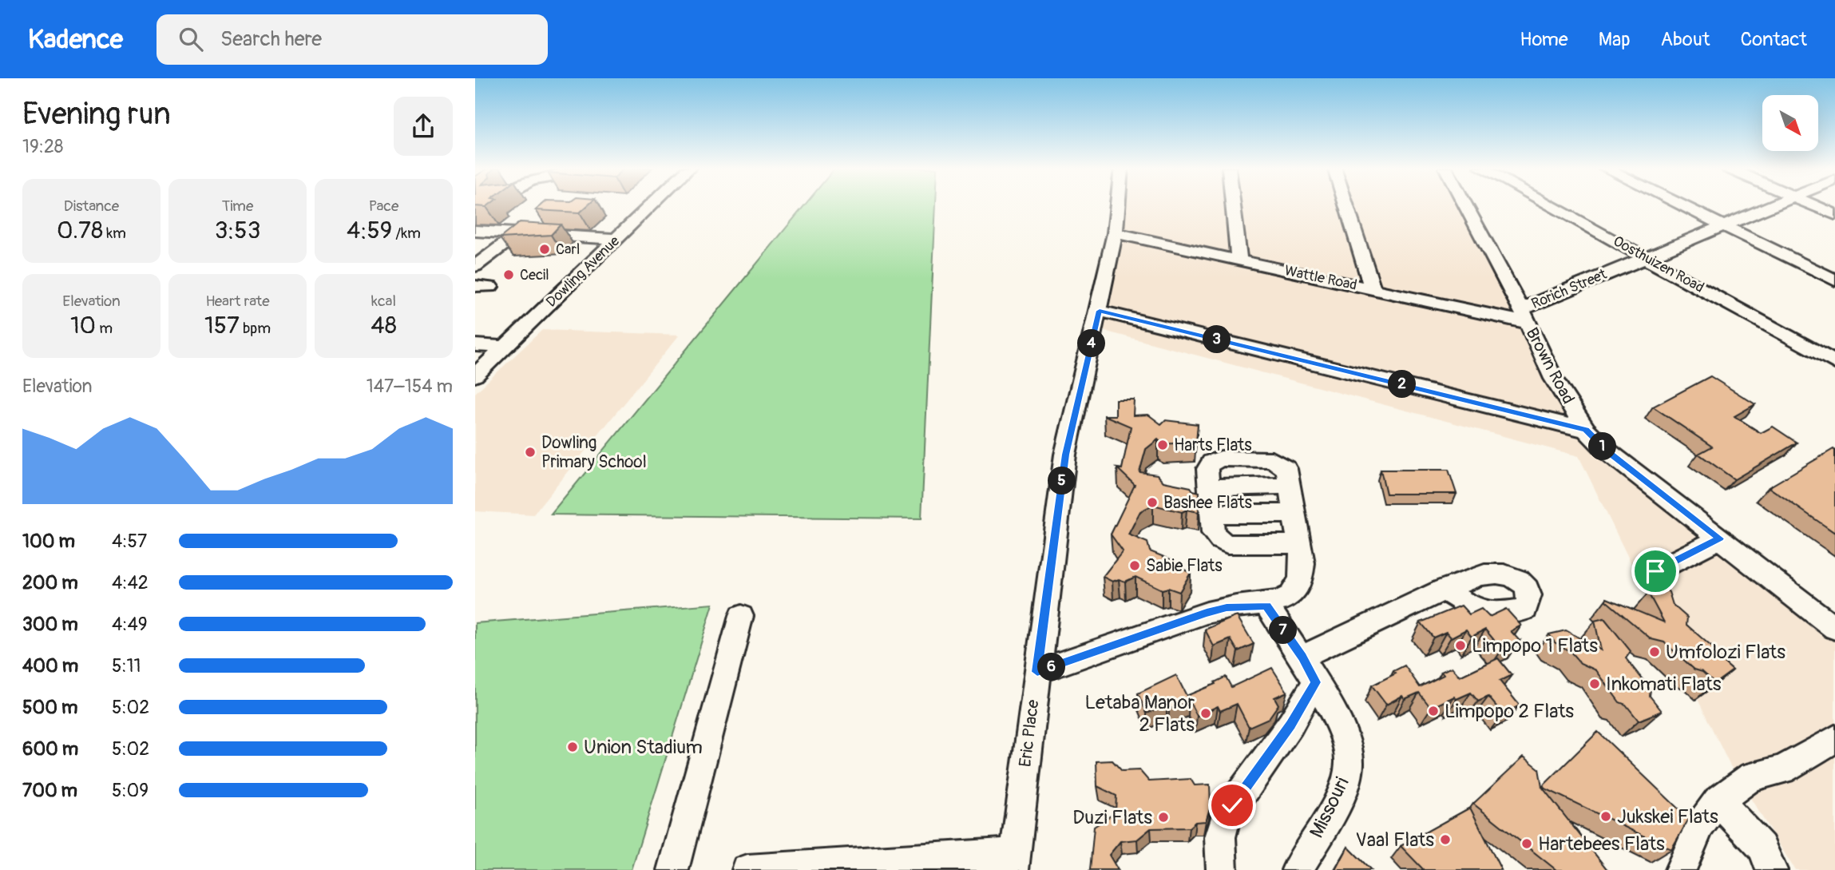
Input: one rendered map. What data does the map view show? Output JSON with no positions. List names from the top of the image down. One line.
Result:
{"streets":{"street":["Oosthuizen Road","Dowling Avenue","Wattle Road","Rorich Street","Brown Road","Eric Place","Missouri"]},"crossings":[["Oosthuizen Road","Rorich Street"],["Wattle Road","Rorich Street"],["Wattle Road","Brown Road"],["Wattle Road","Eric Place"],["Rorich Street","Brown Road"]],"places":["Carl","Cecil","Harts Flats","Dowling Primary School","Bashee Flats","Sabie Flats","Limpopo 1 Flats","Umfolozi Flats","Inkomati Flats","Limpopo 2 Flats","Letaba Manor 2 Flats","Union Stadium","Jukskei Flats","Duzi Flats","Vaal Flats","Hartebees Flats"],"north":"bottom right","page":{"header":"Kadence","search":"Search here","nav":["Home","Map","About","Contact"],"heading":["Evening run","19:28"],"stats":[["Distance","0.78 km"],["Time","3:53"],["Pace","4:59 /km"],["Elevation","10 m"],["Heart rate","157 bpm"],["kcal","48"]],"pins":["3","4","2","1","5","7","6"],"chart":["Elevation","147–154 m"],"list":[{"name":"100 m","note":"4:57"},{"name":"200 m","note":"4:42"},{"name":"300 m","note":"4:49"},{"name":"400 m","note":"5:11"},{"name":"500 m","note":"5:02"},{"name":"600 m","note":"5:02"},{"name":"700 m","note":"5:09"}]}}
